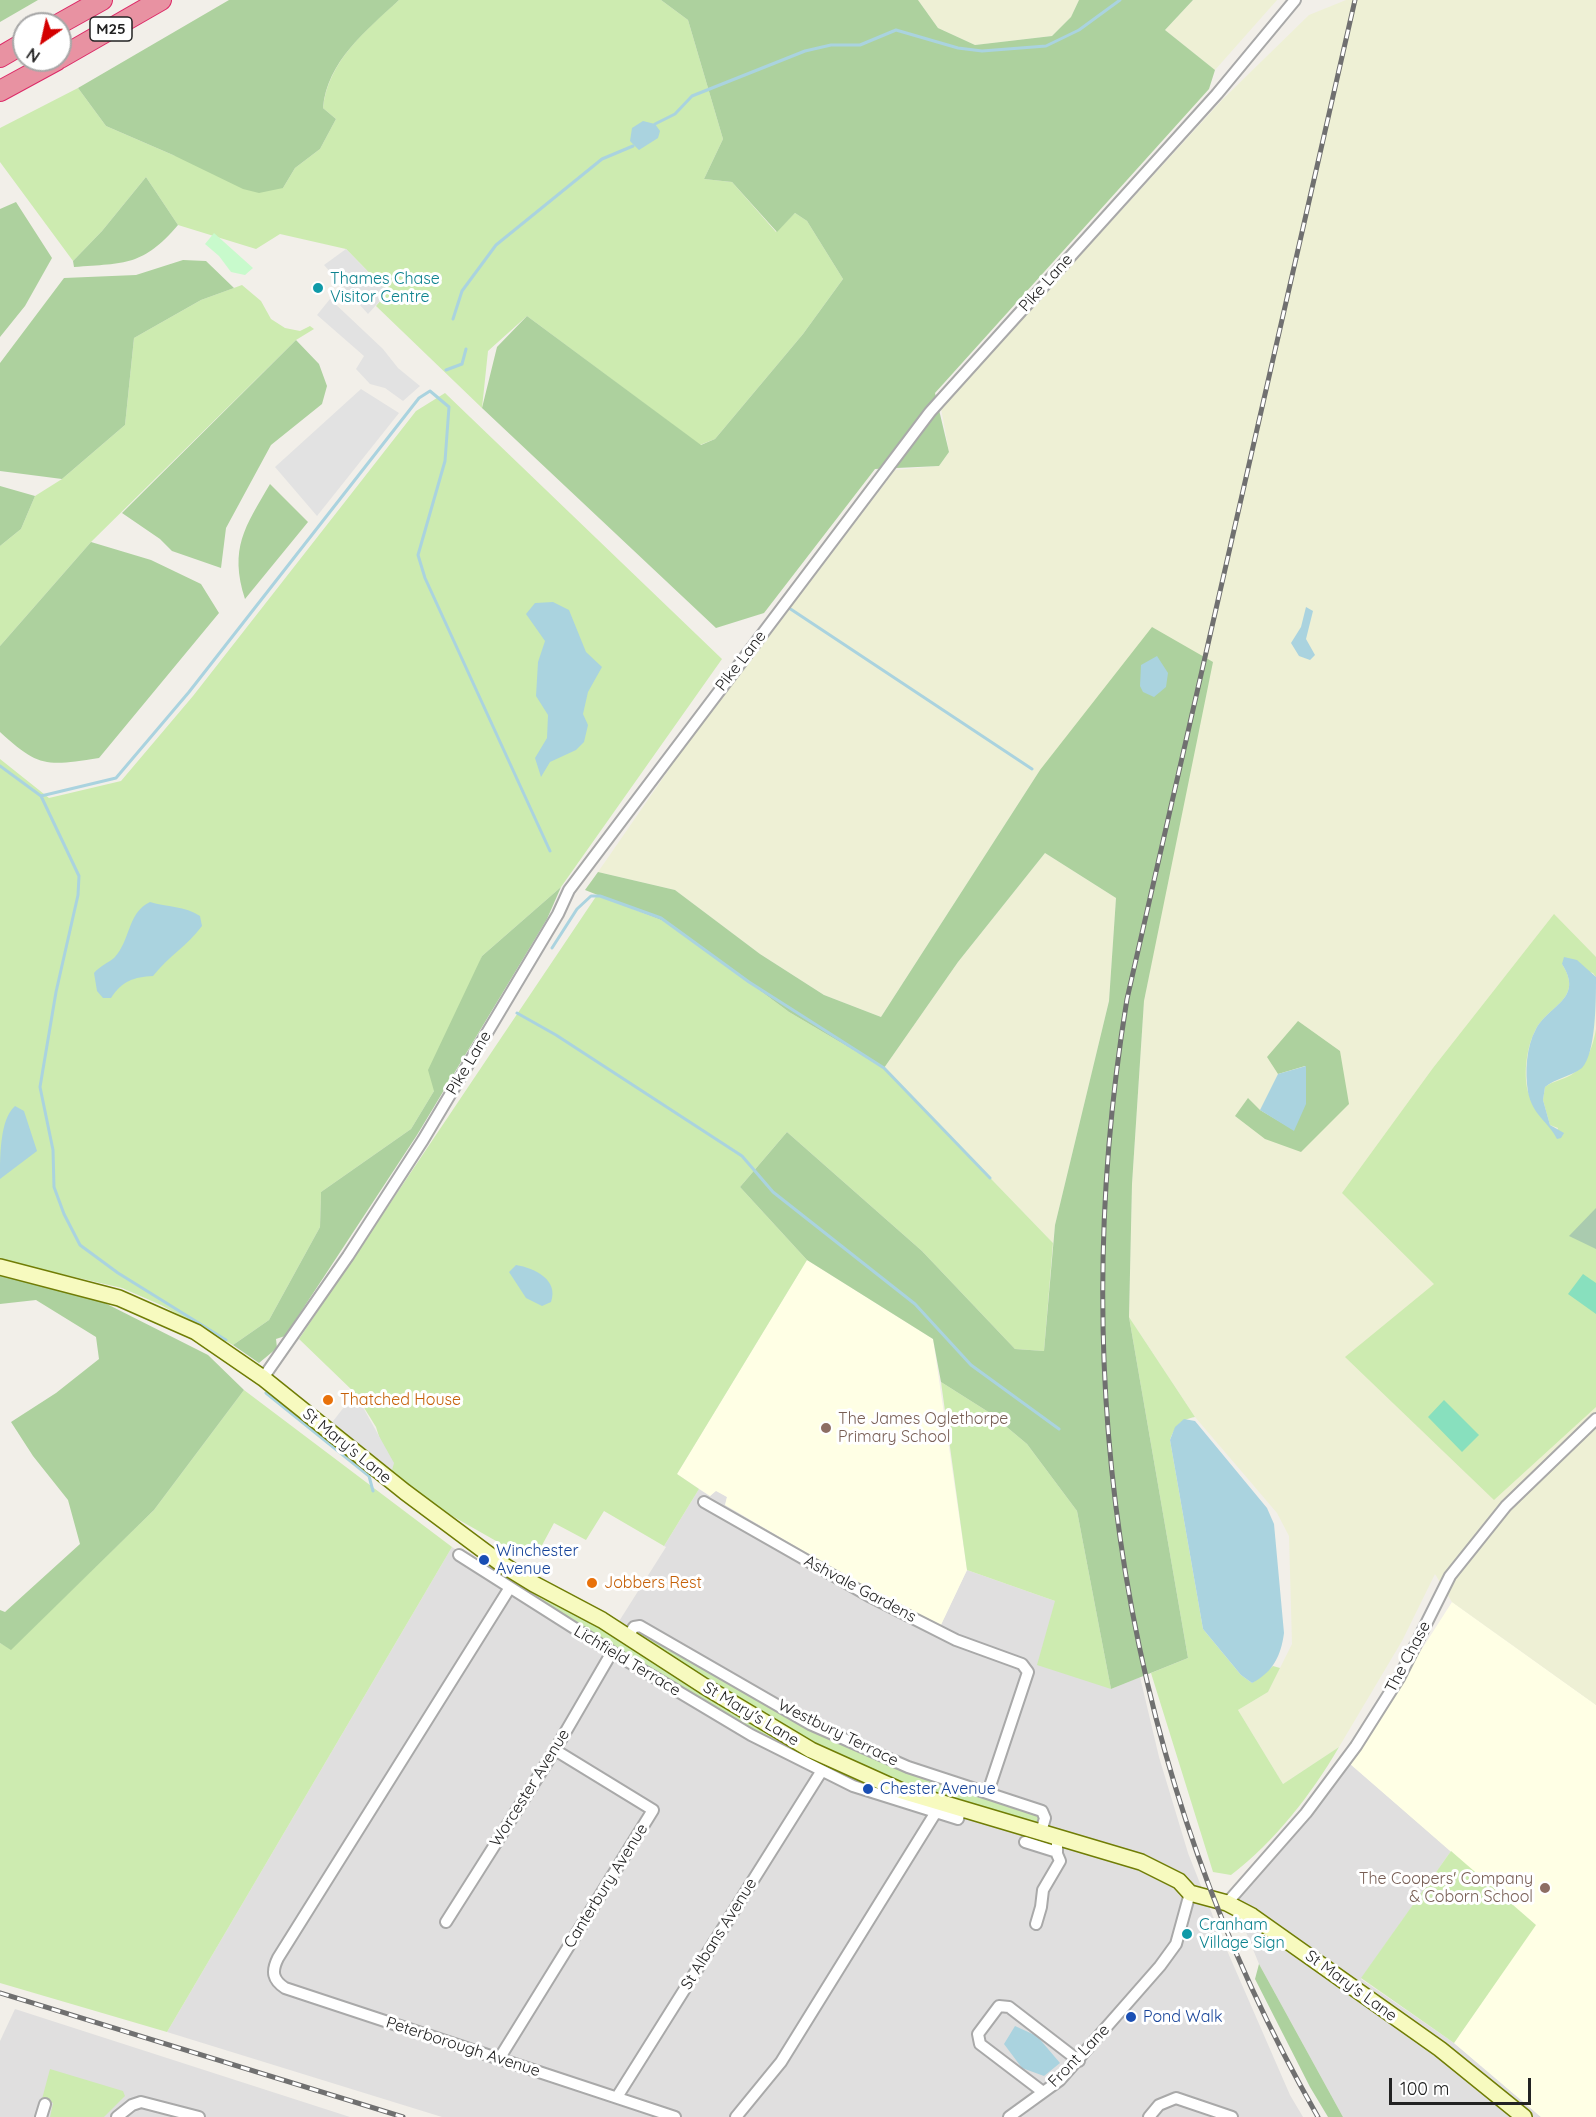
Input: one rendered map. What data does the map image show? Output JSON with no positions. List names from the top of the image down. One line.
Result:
{"streets":{"highway":["M25"],"main road":["St Mary's Lane"],"street":["Pike Lane","Ashvale Gardens","The Chase","Lichfield Terrace","Westbury Terrace","Worcester Avenue","Canterbury Avenue","St Albans Avenue","Peterborough Avenue","Front Lane"]},"crossings":[["Pike Lane","St Mary's Lane"],["St Mary's Lane","The Chase"],["St Mary's Lane","Lichfield Terrace"],["St Mary's Lane","Westbury Terrace"],["St Mary's Lane","Front Lane"],["Ashvale Gardens","Westbury Terrace"],["Lichfield Terrace","Worcester Avenue"],["Lichfield Terrace","St Albans Avenue"],["Lichfield Terrace","Peterborough Avenue"],["Worcester Avenue","Canterbury Avenue"],["Canterbury Avenue","Peterborough Avenue"],["St Albans Avenue","Peterborough Avenue"]],"places":["Thames Chase Visitor Centre","Thatched House","The James Oglethorpe Primary School","Winchester Avenue","Jobbers Rest","Chester Avenue","The Coopers' Company & Coborn School","Cranham Village Sign","Pond Walk"],"scale_bar":"100 m","north":"bottom left"}
